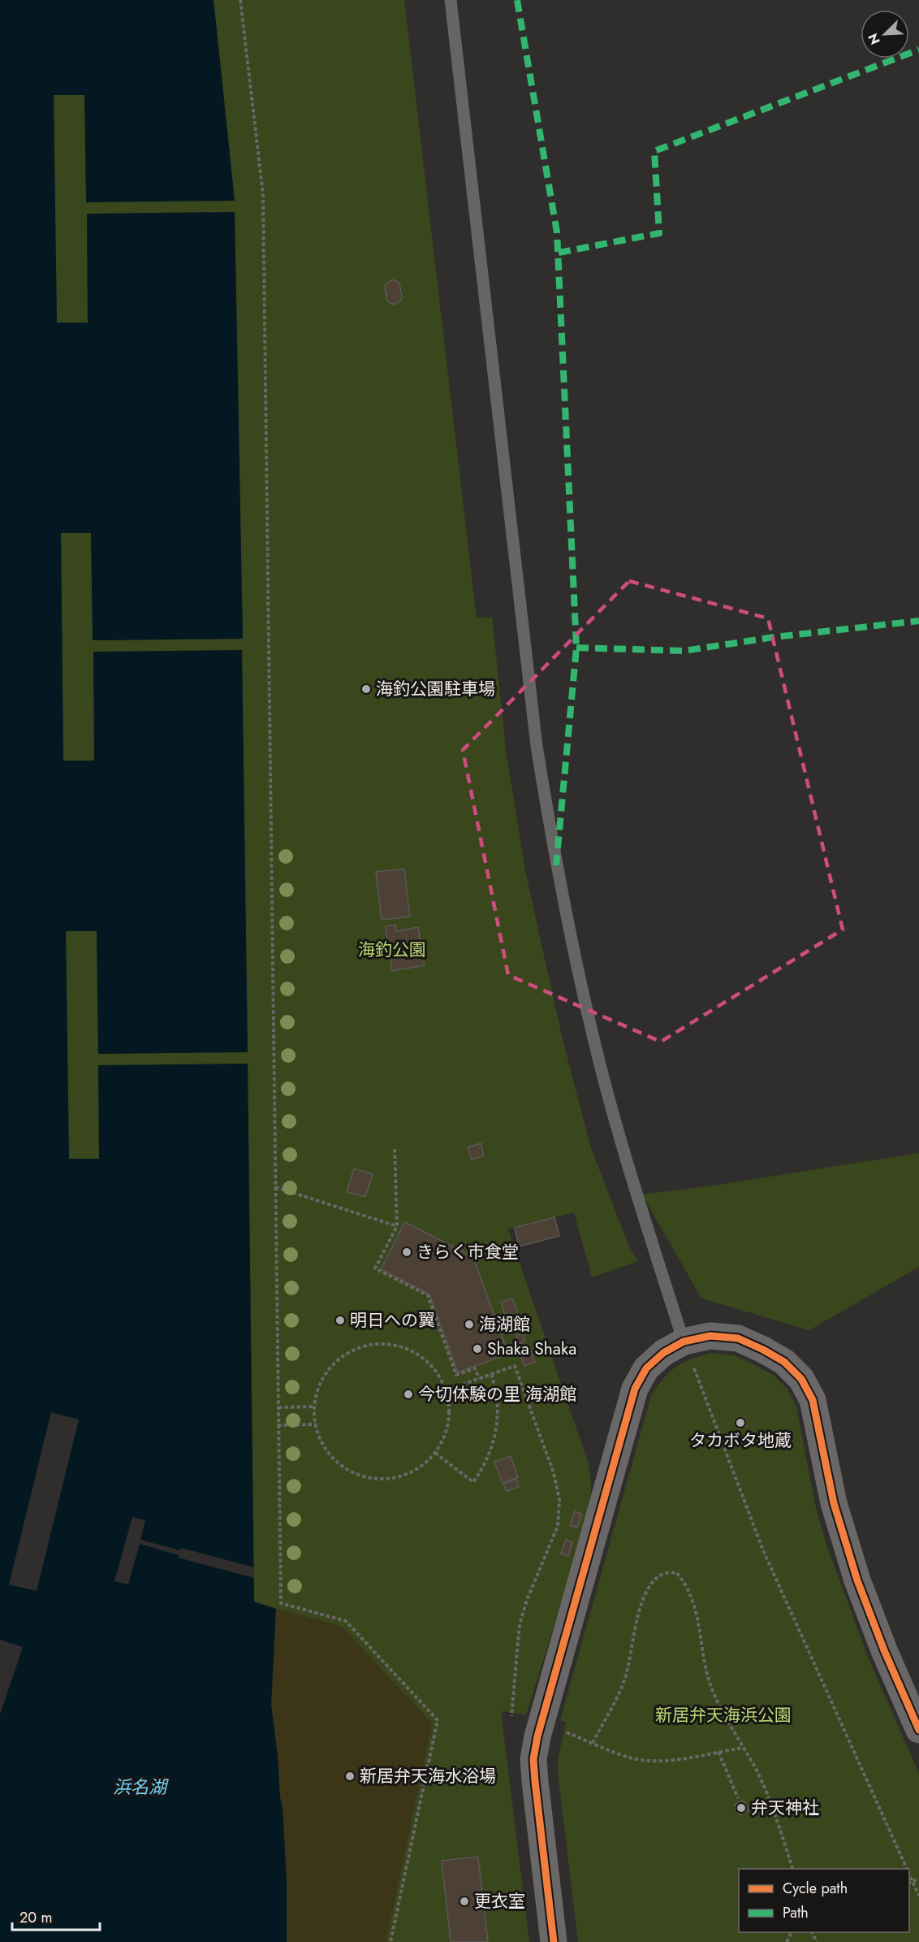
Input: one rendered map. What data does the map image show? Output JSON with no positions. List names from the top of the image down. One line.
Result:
{"water":["浜名湖"],"parks":["海釣公園","新居弁天海浜公園"],"places":["海釣公園駐車場","きらく市食堂","明日への翼","海湖館","Shaka Shaka","今切体験の里 海湖館","タカボタ地蔵","新居弁天海水浴場","弁天神社","更衣室"],"legend":["Cycle path","Path"],"scale_bar":"20 m","north":"bottom left"}
